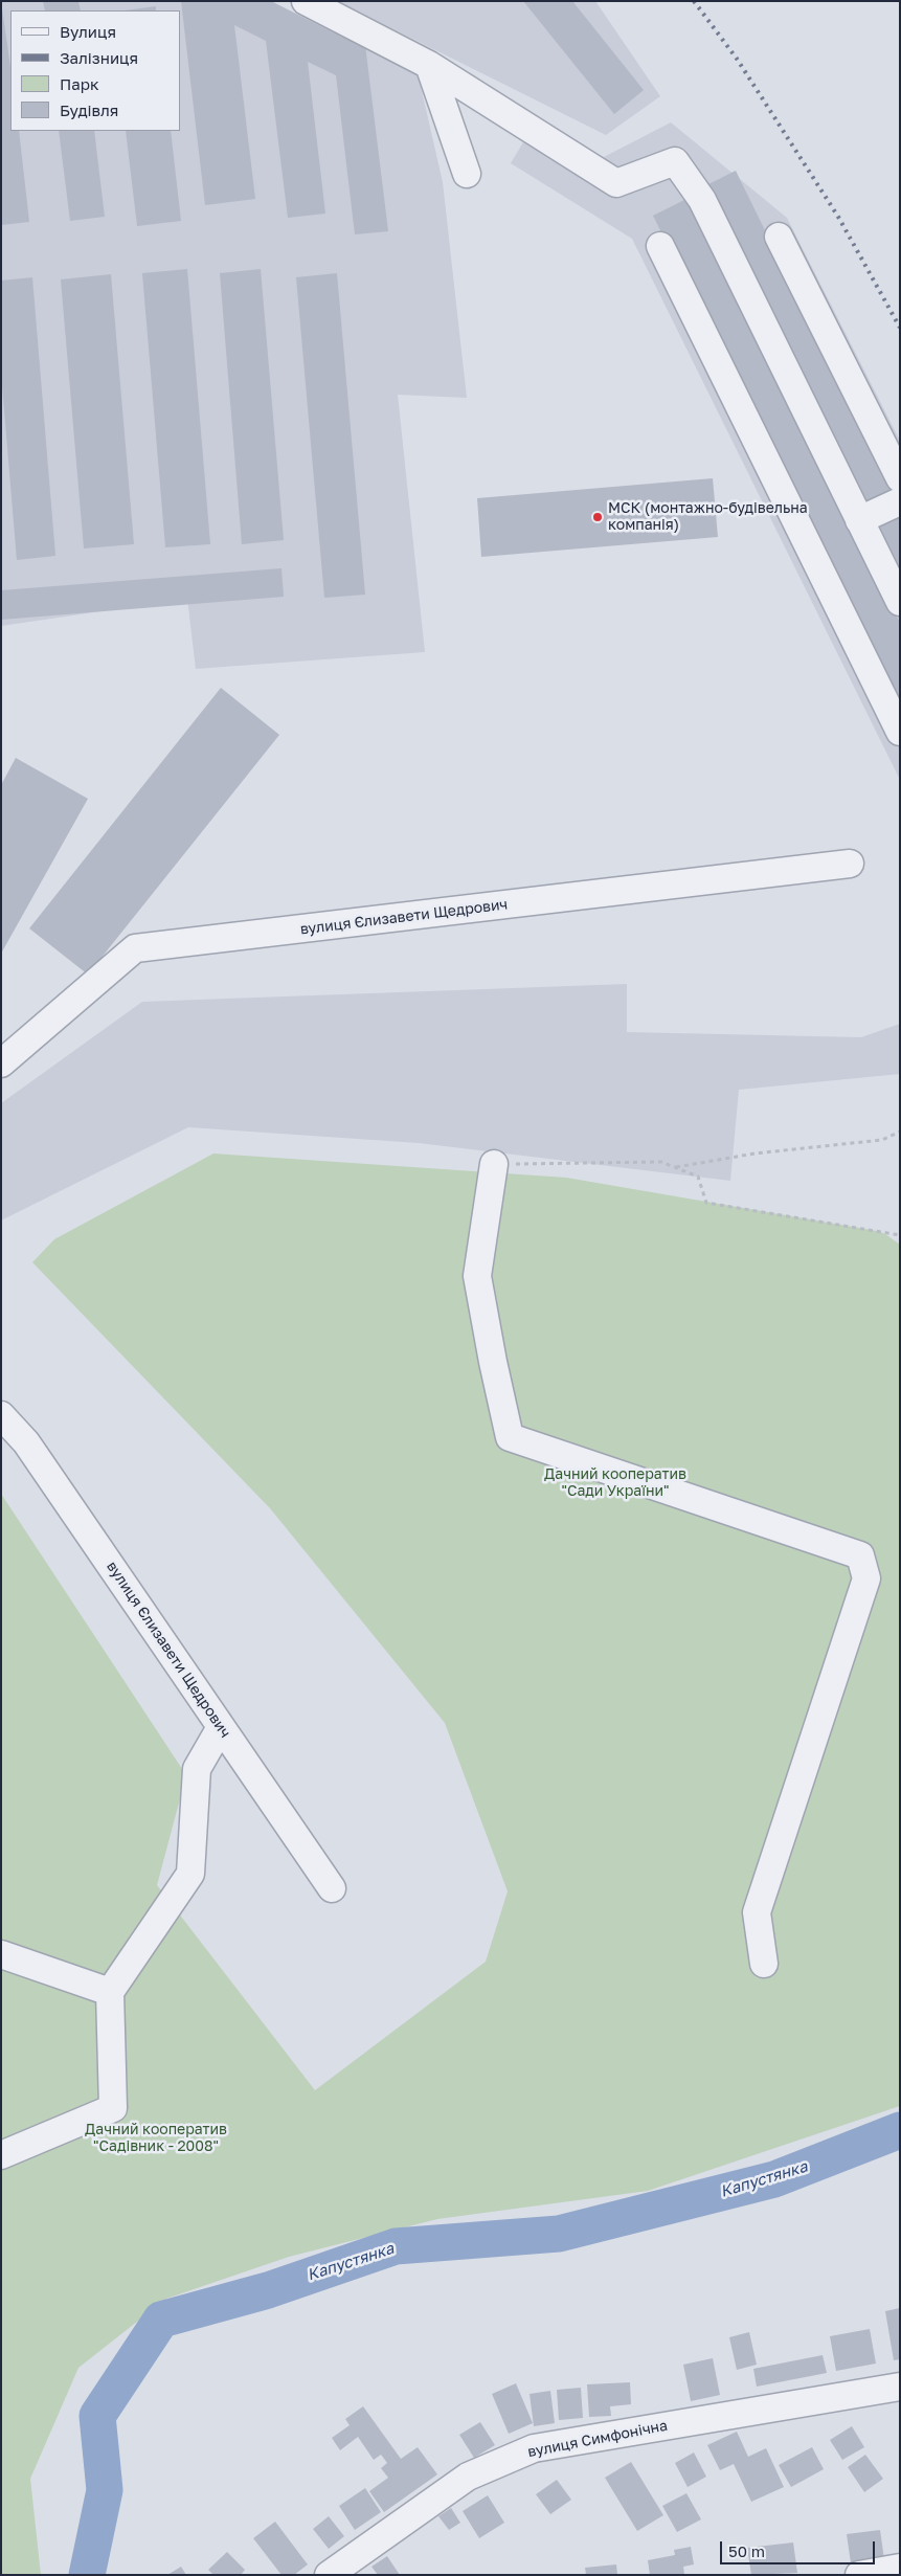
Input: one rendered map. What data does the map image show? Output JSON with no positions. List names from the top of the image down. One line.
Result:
{"streets":{"street":["вулиця Єлизавети Щедрович","вулиця Симфонічна"]},"water":["Капустянка"],"parks":["Дачний кооператив \"Сади України\"","Дачний кооператив \"Садівник - 2008\""],"places":["МСК (монтажно-будівельна компанія)"],"legend":["Вулиця","Залізниця","Парк","Будівля"],"scale_bar":"50 m"}
